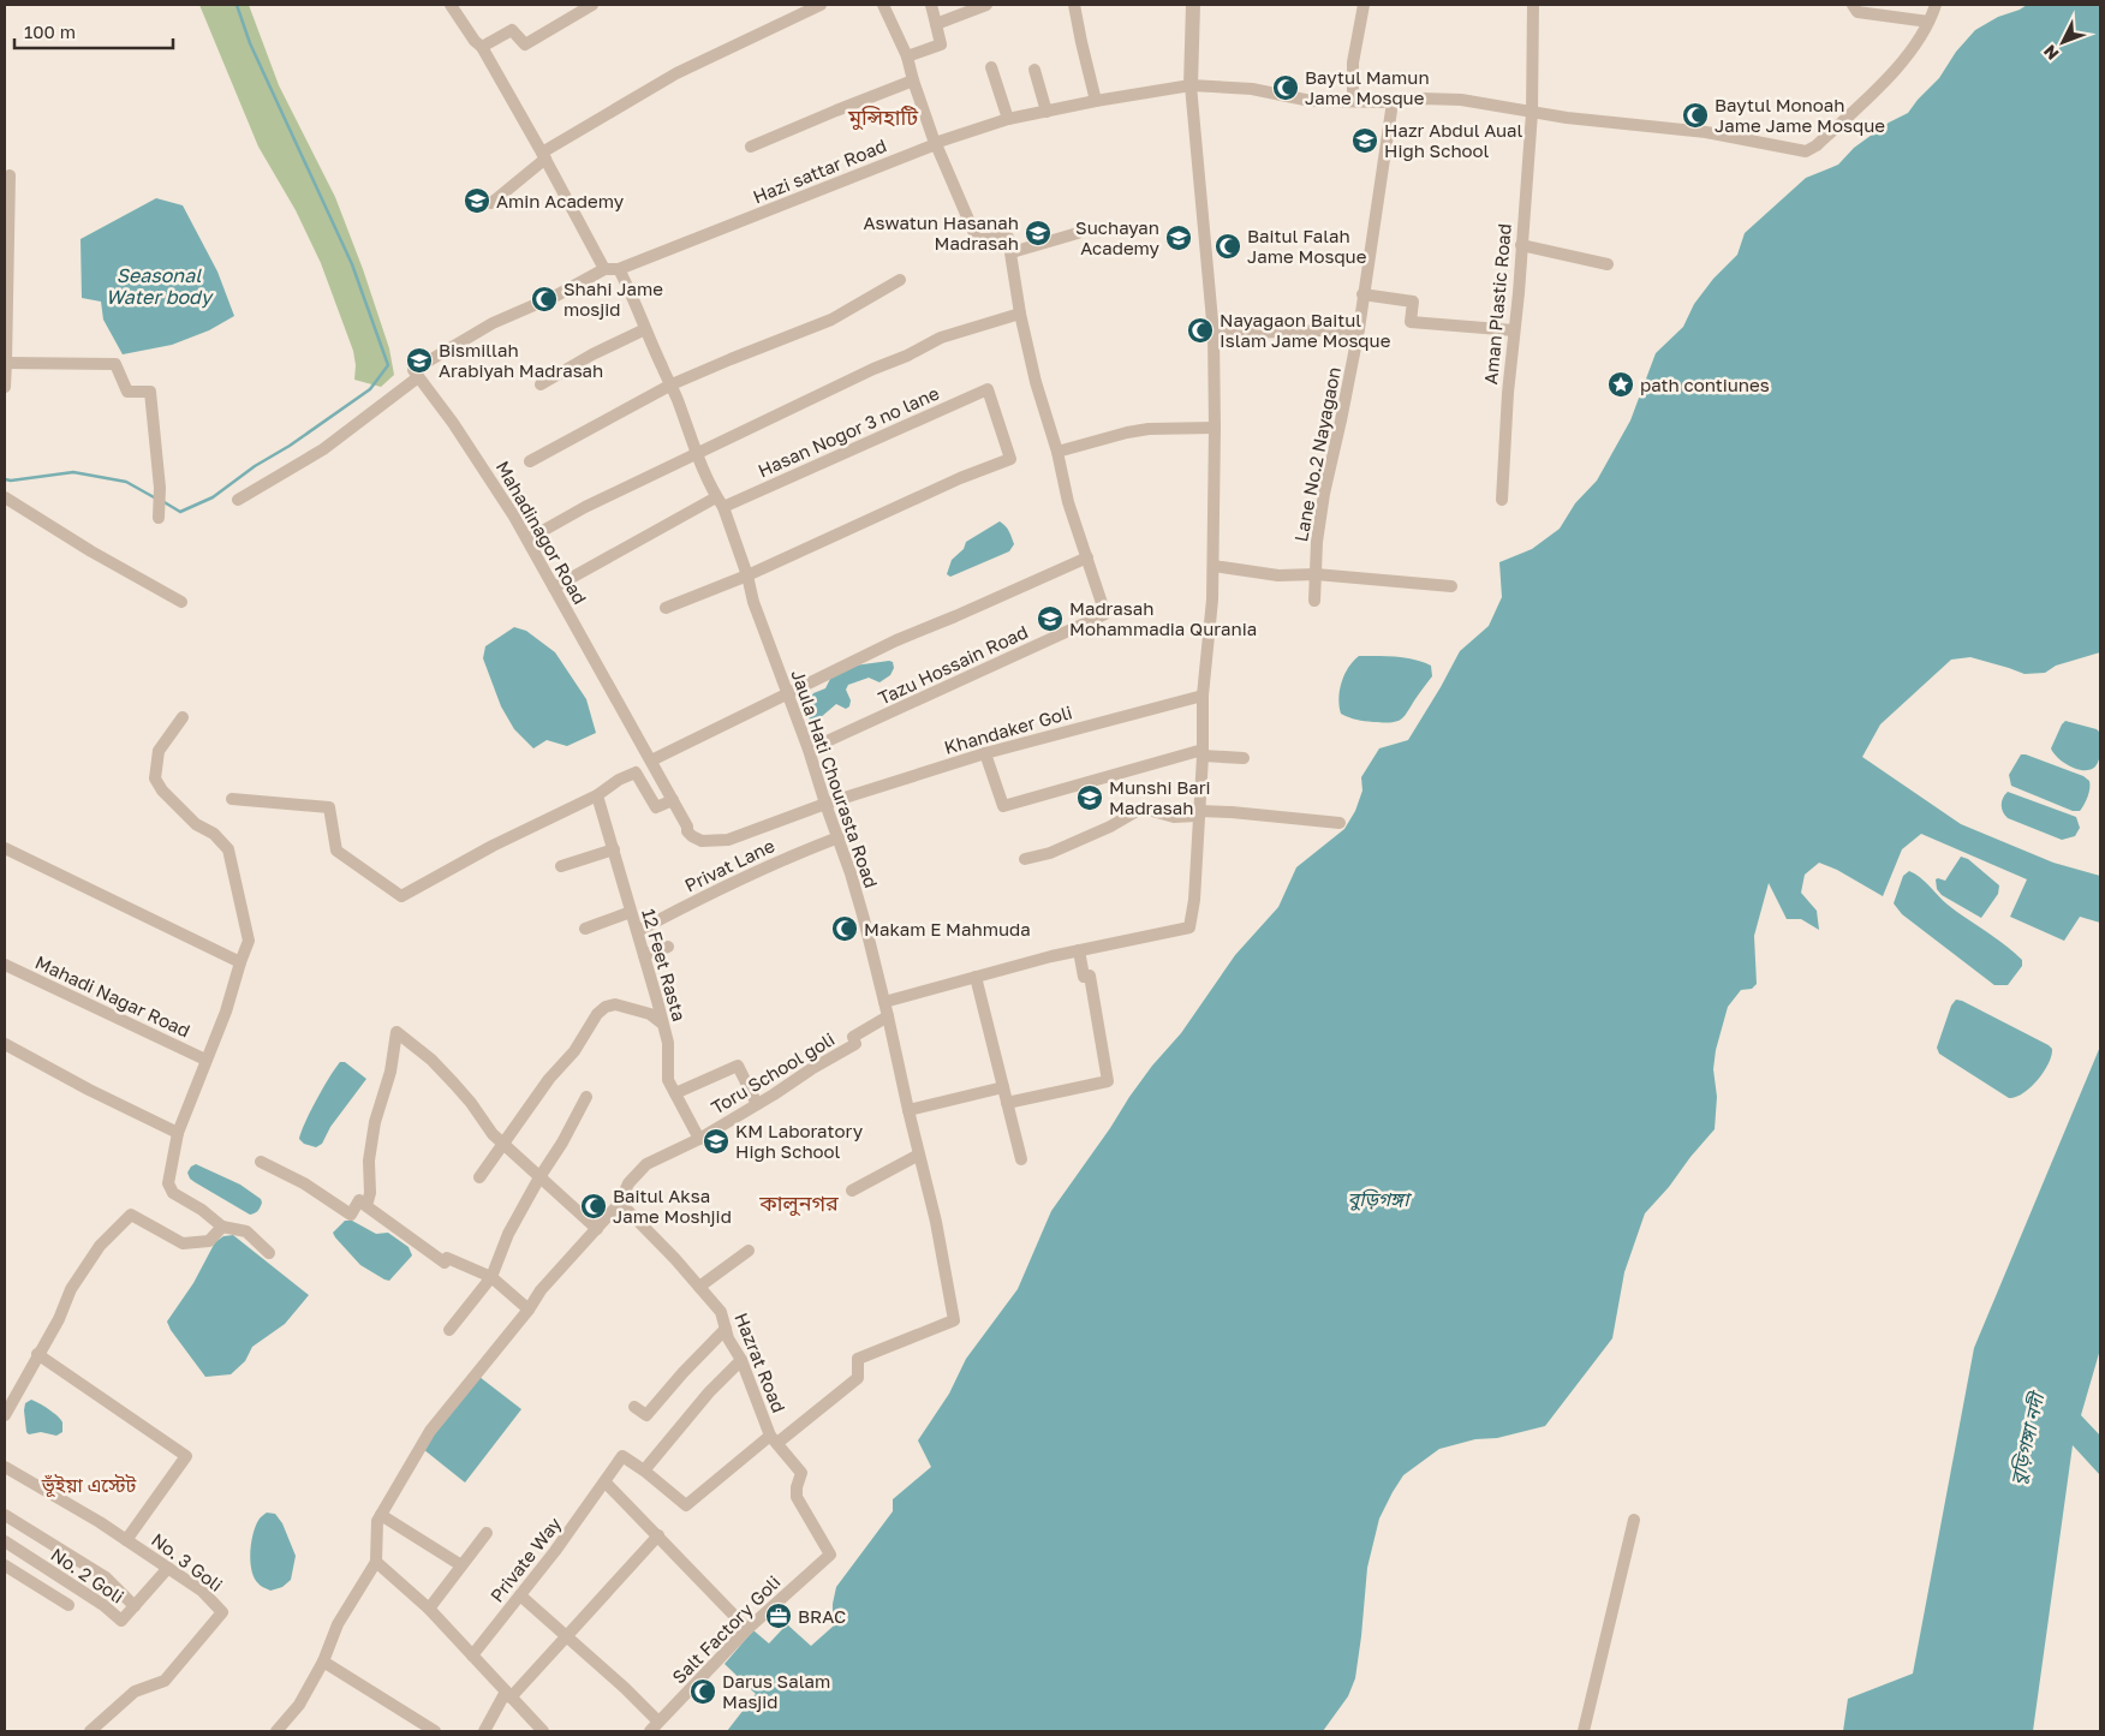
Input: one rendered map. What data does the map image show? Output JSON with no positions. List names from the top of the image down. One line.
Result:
{"streets":{"street":["Hazi sattar Road","Aman Plastic Road","Hasan Nogor 3 no lane","Lane No.2 Nayagaon","Mahadinagor Road","Tazu Hossain Road","Khandaker Goli","Jaula Hati Chourasta Road","Privat Lane","12 Feet Rasta","Mahadi Nagar Road","Toru School goli","Hazrat Road","Private Way","No. 3 Goli","No. 2 Goli","Salt Factory Goli"]},"crossings":[["Hazi sattar Road","Aman Plastic Road"],["Hazi sattar Road","Lane No.2 Nayagaon"],["Hazi sattar Road","Jaula Hati Chourasta Road"],["Hasan Nogor 3 no lane","Mahadinagor Road"],["Hasan Nogor 3 no lane","Jaula Hati Chourasta Road"],["Mahadinagor Road","Khandaker Goli"],["Tazu Hossain Road","Jaula Hati Chourasta Road"],["Khandaker Goli","Jaula Hati Chourasta Road"],["Jaula Hati Chourasta Road","Privat Lane"],["Jaula Hati Chourasta Road","Toru School goli"],["Jaula Hati Chourasta Road","Hazrat Road"],["Privat Lane","12 Feet Rasta"],["12 Feet Rasta","Toru School goli"],["Toru School goli","Hazrat Road"],["Hazrat Road","Salt Factory Goli"],["No. 3 Goli","No. 2 Goli"]],"districts":["মুন্সিহাটি","কালুনগর","ভূঁইয়া এস্টেট"],"water":["Seasonal Water body","বুড়িগঙ্গা","বুড়িগঙ্গা নদী"],"places":{"mosque":["Baytul Mamun Jame Mosque","Baytul Monoah Jame Jame Mosque","Baitul Falah Jame Mosque","Shahi Jame mosjid","Nayagaon Baitul Islam Jame Mosque","Makam E Mahmuda","Baitul Aksa Jame Moshjid","Darus Salam Masjid"],"school or university":["Hazr Abdul Aual High School","Amin Academy","Aswatun Hasanah Madrasah","Suchayan Academy","Bismillah Arabiyah Madrasah","Madrasah Mohammadia Qurania","Munshi Bari Madrasah","KM Laboratory High School"],"place":["path contiunes"],"office":["BRAC"]},"scale_bar":"100 m","north":"bottom left"}
